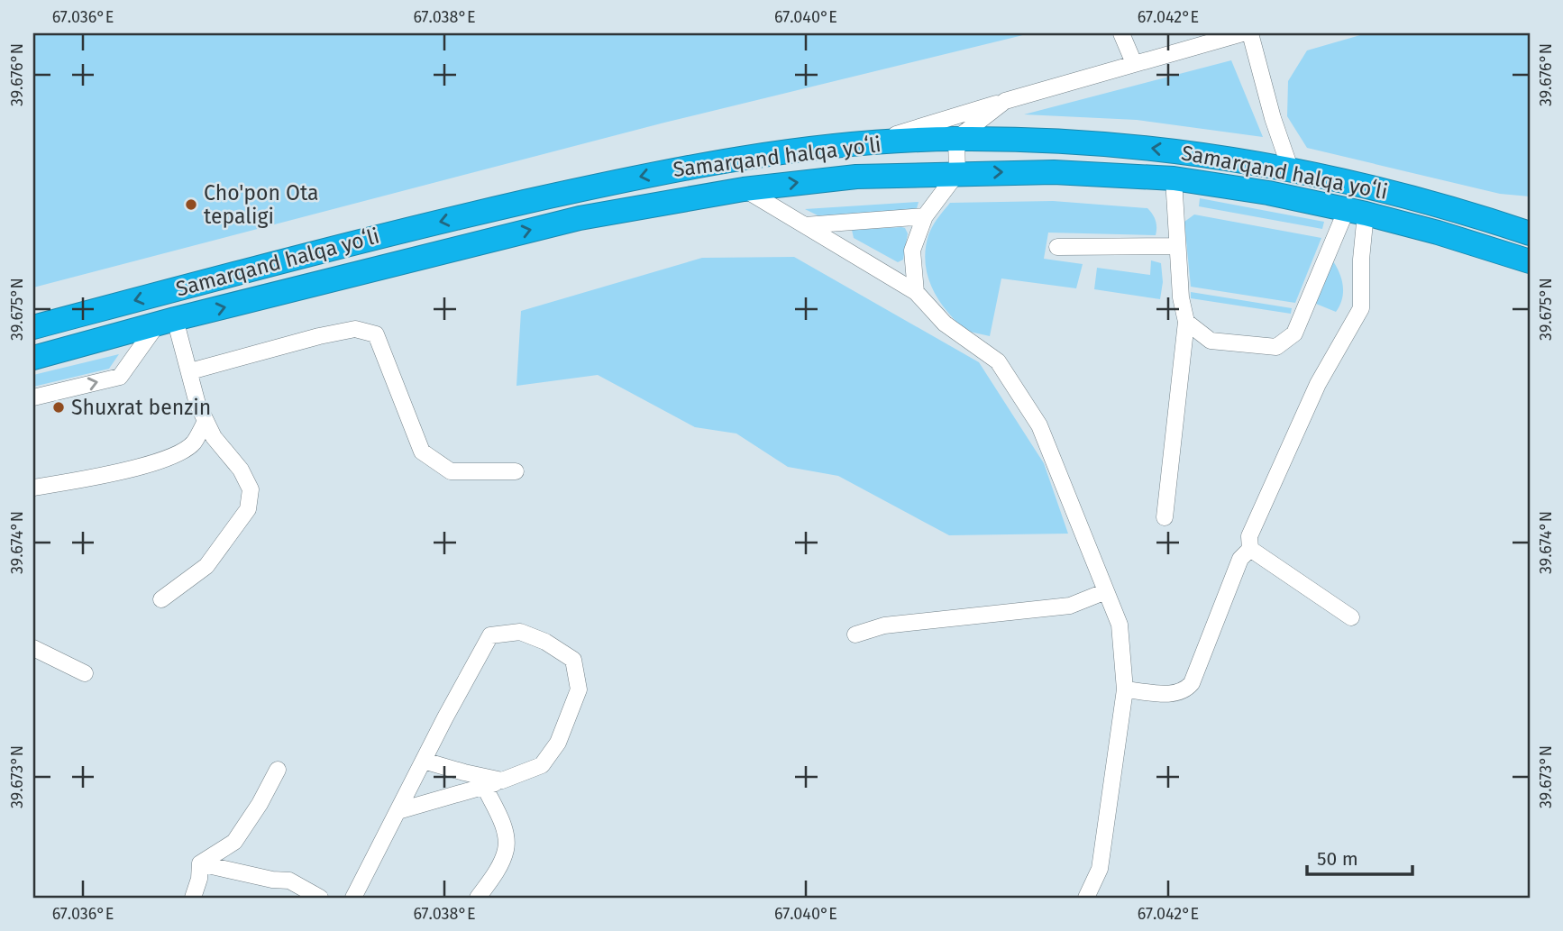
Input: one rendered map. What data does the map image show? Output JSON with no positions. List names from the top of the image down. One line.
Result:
{"streets":{"highway":["Samarqand halqa yoʻli"]},"places":["Cho'pon Ota tepaligi","Shuxrat benzin"],"scale_bar":"50 m","coordinates":["67.036°E","67.038°E","67.040°E","67.042°E","39.676°N","39.675°N","39.674°N","39.673°N"]}
